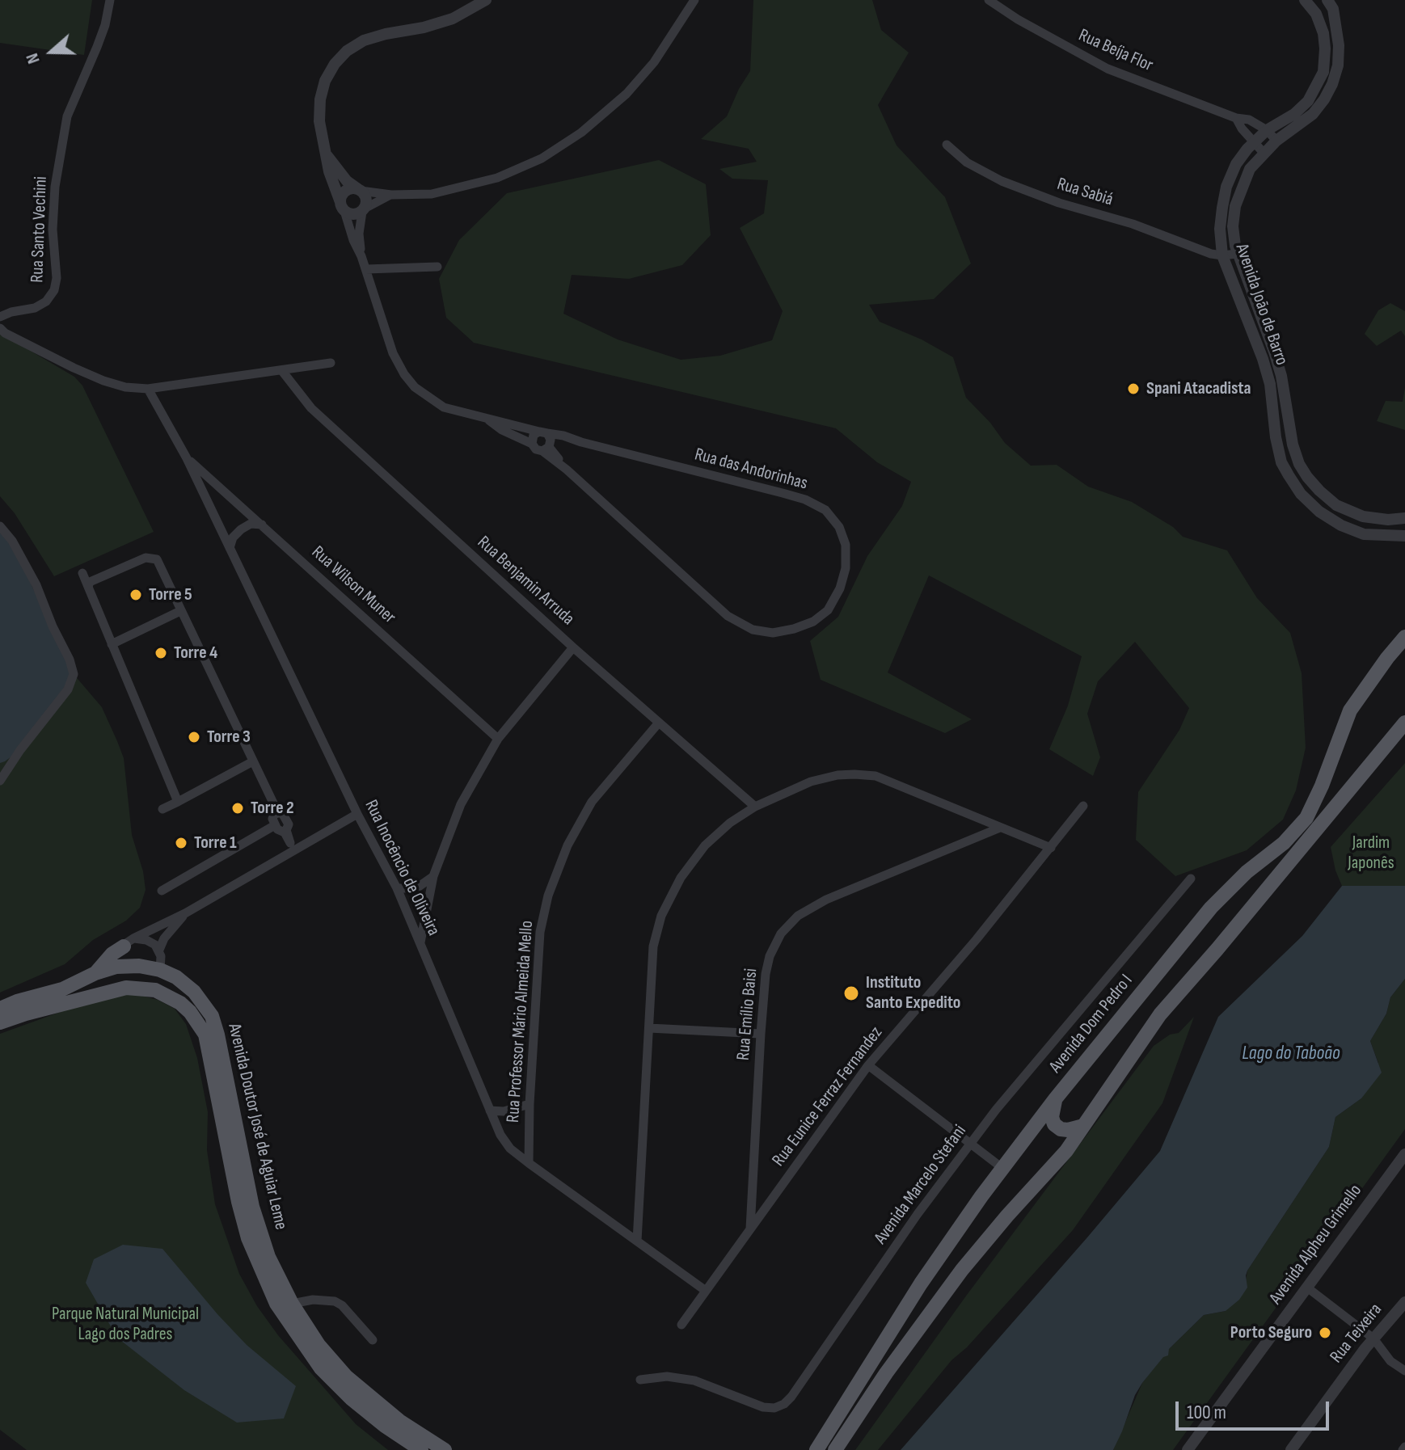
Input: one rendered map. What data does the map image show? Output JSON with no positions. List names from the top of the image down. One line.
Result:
{"streets":{"main road":["Avenida Dom Pedro I","Avenida Doutor José de Aguiar Leme"],"street":["Rua Beíja Flor","Rua Sabiá","Rua Santo Vechini","Avenida João de Barro","Rua das Andorinhas","Rua Benjamin Arruda","Rua Wilson Muner","Rua Inocêncio de Oliveira","Rua Emílio Baisi","Rua Professor Mário Almeida Mello","Rua Eunice Ferraz Fernandez","Avenida Marcelo Stefani","Avenida Alpheu Grimello","Rua Teixeira"]},"crossings":[["Rua Beíja Flor","Avenida João de Barro"],["Rua Sabiá","Avenida João de Barro"],["Rua Benjamin Arruda","Rua Professor Mário Almeida Mello"],["Rua Wilson Muner","Rua Inocêncio de Oliveira"],["Rua Inocêncio de Oliveira","Rua Professor Mário Almeida Mello"],["Rua Inocêncio de Oliveira","Rua Eunice Ferraz Fernandez"],["Rua Emílio Baisi","Rua Eunice Ferraz Fernandez"]],"water":["Lago do Taboão"],"parks":["Jardim Japonês","Parque Natural Municipal Lago dos Padres"],"places":["Spani Atacadista","Torre 5","Torre 4","Torre 3","Torre 2","Torre 1","Instituto Santo Expedito","Porto Seguro"],"scale_bar":"100 m","north":"left"}
